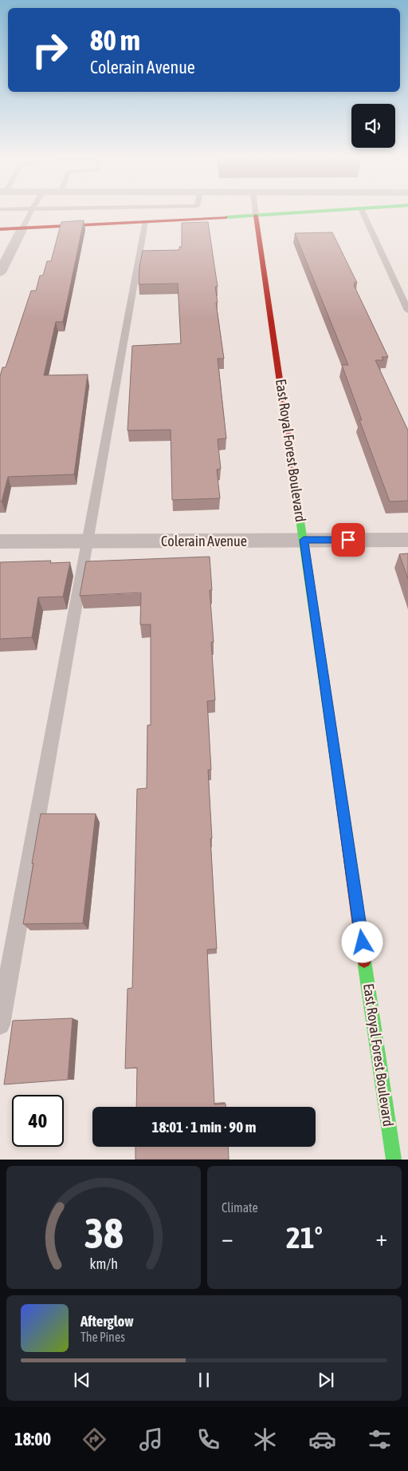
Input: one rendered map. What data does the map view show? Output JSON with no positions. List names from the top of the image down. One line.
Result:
{"streets":{"street":["East Royal Forest Boulevard","Colerain Avenue"]},"crossings":[["East Royal Forest Boulevard","Colerain Avenue"]],"page":{"turn":["80 m","Colerain Avenue"],"limit":"40","trip":"18:01 · 1 min · 90 m","tile":"Climate","heat":["−","21°","+"],"song":["Afterglow","The Pines"],"tabs":"18:00","gauge":["38","km/h"]}}
